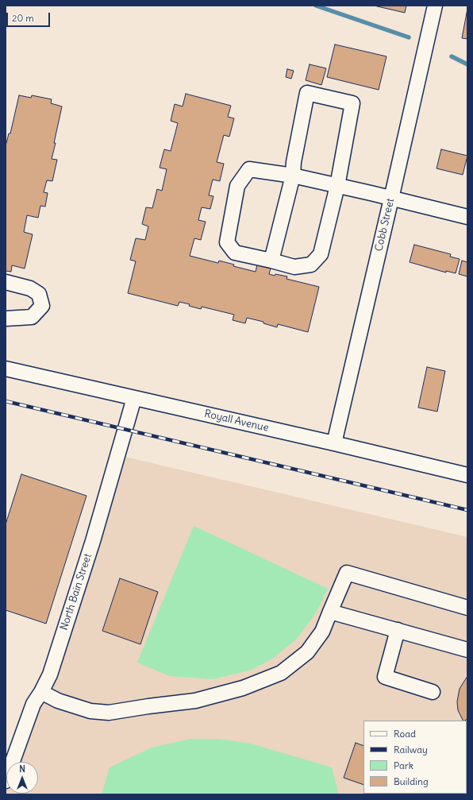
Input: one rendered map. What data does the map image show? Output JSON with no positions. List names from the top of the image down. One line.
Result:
{"streets":{"street":["Cobb Street","Royall Avenue","North Bain Street"]},"crossings":[["Cobb Street","Royall Avenue"],["Royall Avenue","North Bain Street"]],"legend":["Road","Railway","Park","Building"],"scale_bar":"20 m","north":"top"}
